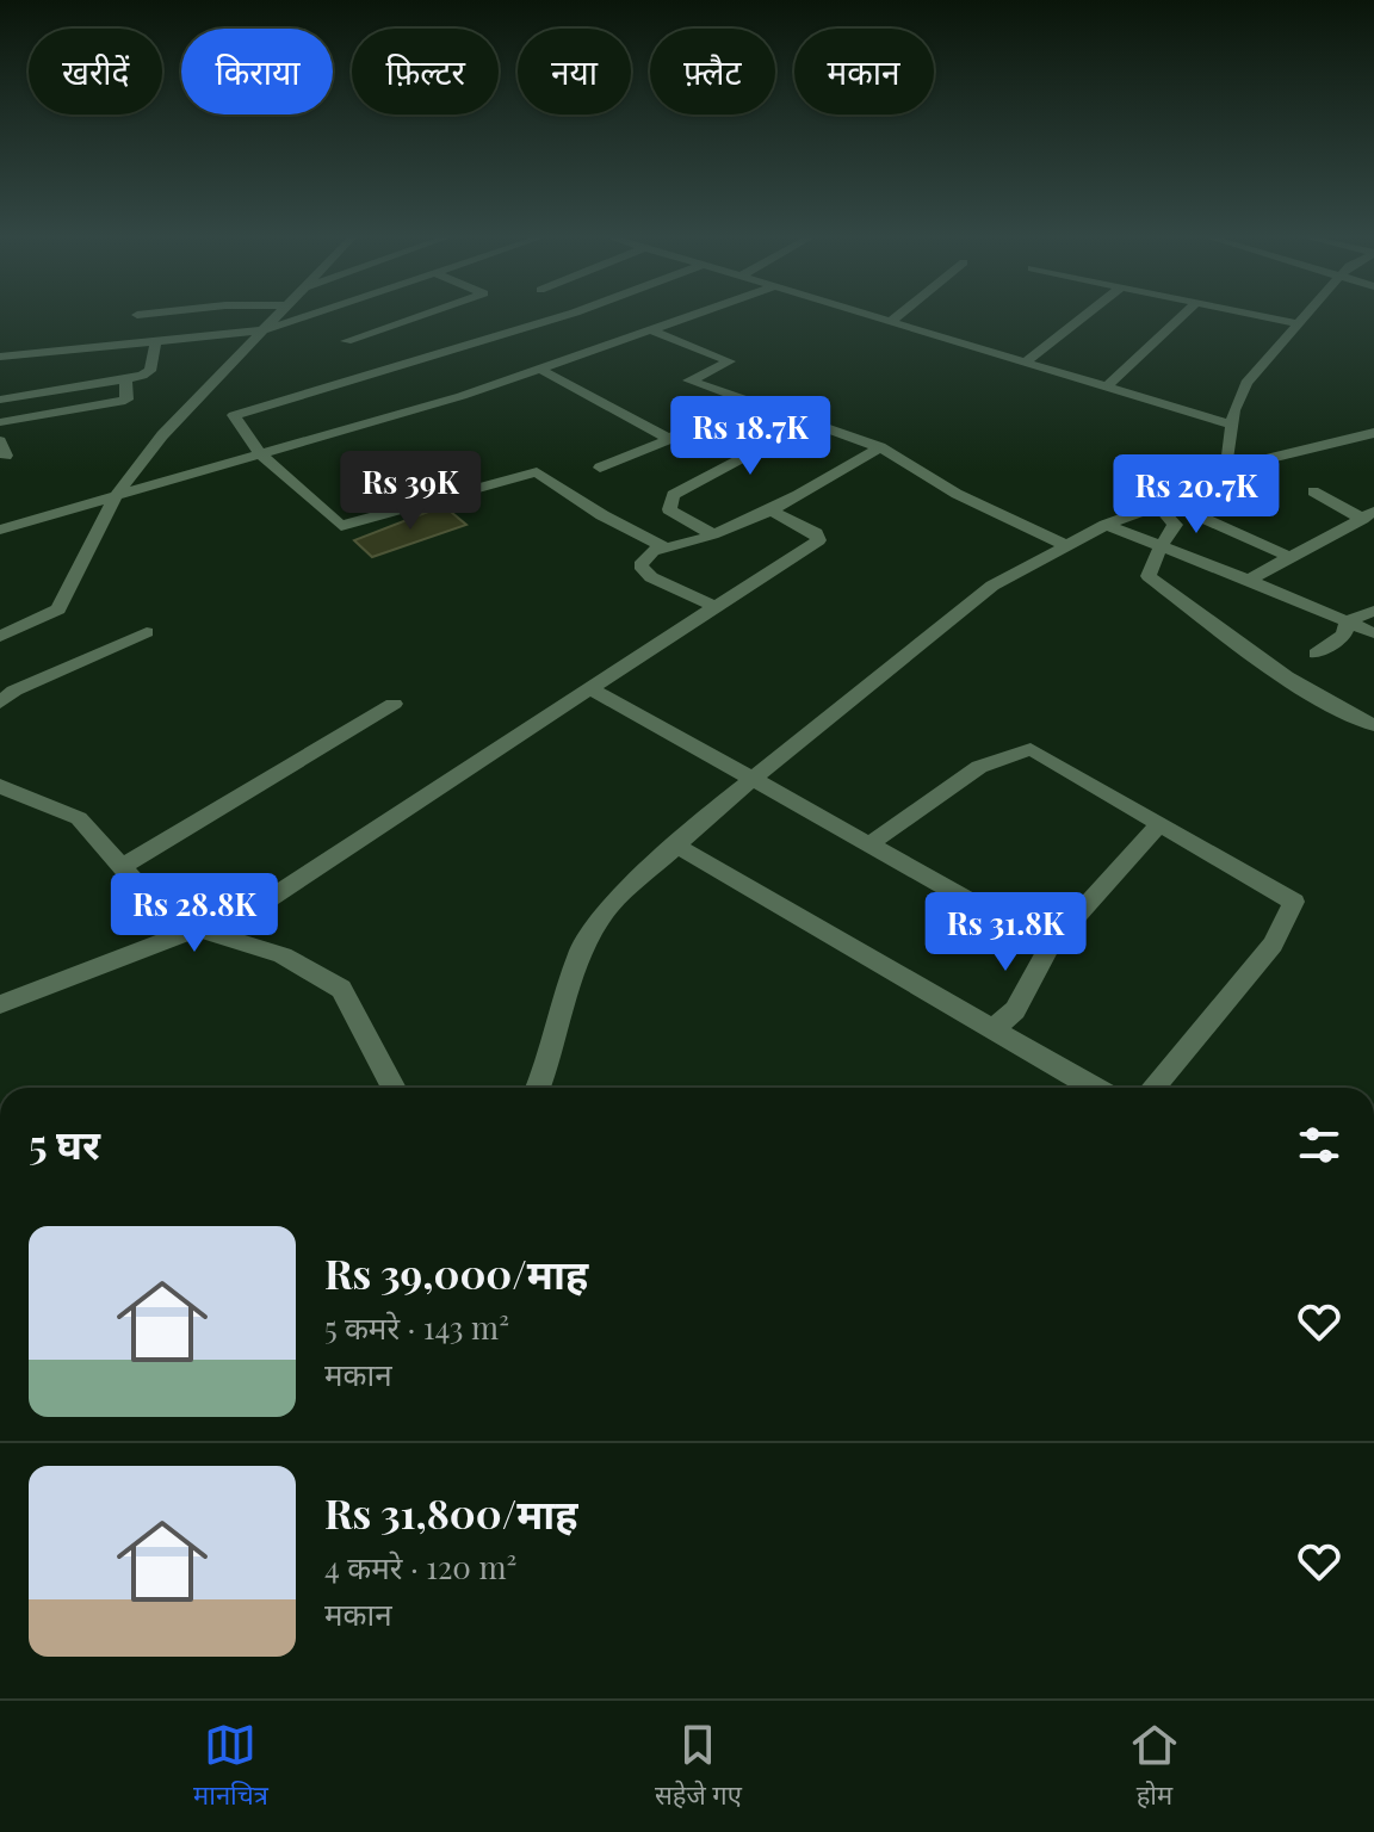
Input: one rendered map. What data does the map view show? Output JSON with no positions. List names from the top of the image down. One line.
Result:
{"page":{"chip":["खरीदें","किराया","फ़िल्टर","नया","फ़्लैट","मकान"],"price":["Rs 18.7K","Rs 39K","Rs 20.7K","Rs 28.8K","Rs 31.8K"],"heading":"5 घर","list":[{"name":"Rs 39,000/माह","note":"5 कमरे · 143 m² · मकान"},{"name":"Rs 31,800/माह","note":"4 कमरे · 120 m² · मकान"}],"tabs":["मानचित्र","सहेजे गए","होम"]}}
